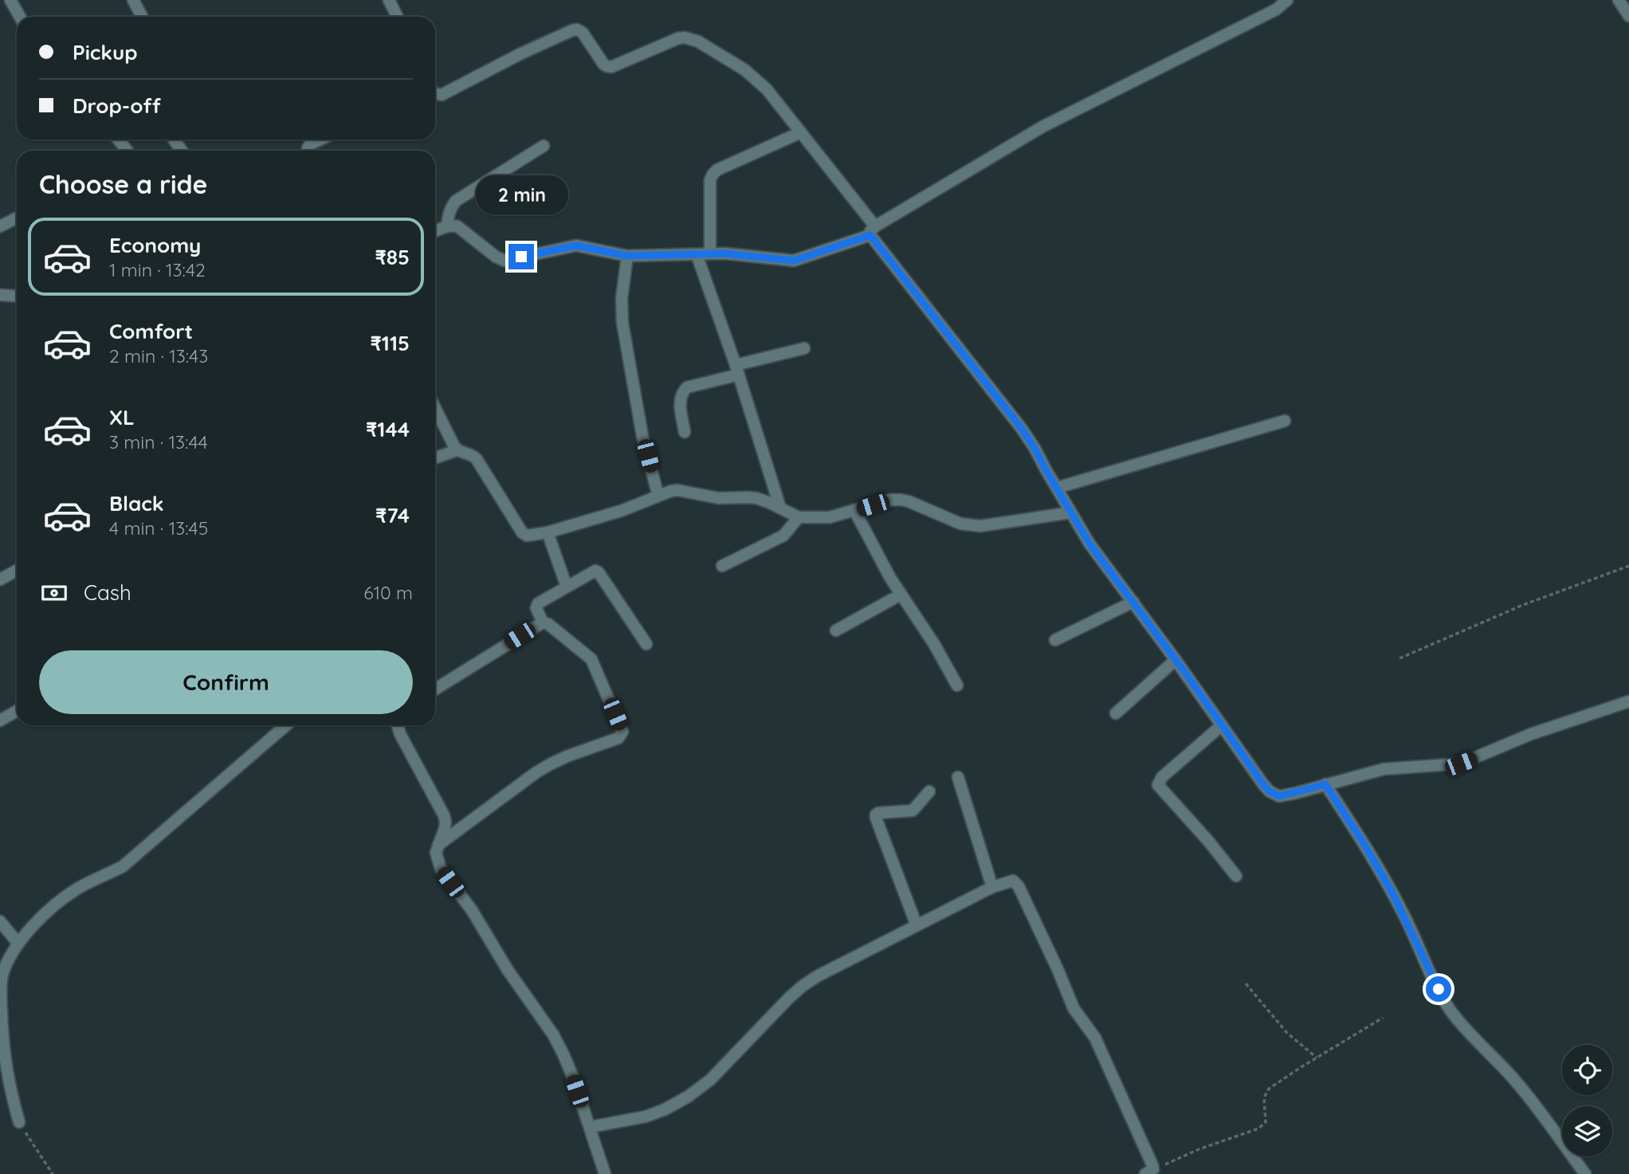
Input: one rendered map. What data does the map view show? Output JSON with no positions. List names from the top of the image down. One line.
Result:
{"page":{"banner":["Pickup","Drop-off"],"heading":"Choose a ride","bubble":"2 min","list":[{"name":"Economy","note":"1 min · 13:42","value":"₹85"},{"name":"Comfort","note":"2 min · 13:43","value":"₹115"},{"name":"XL","note":"3 min · 13:44","value":"₹144"},{"name":"Black","note":"4 min · 13:45","value":"₹74"}],"pay":["Cash","610 m"],"buttons":"Confirm"}}
